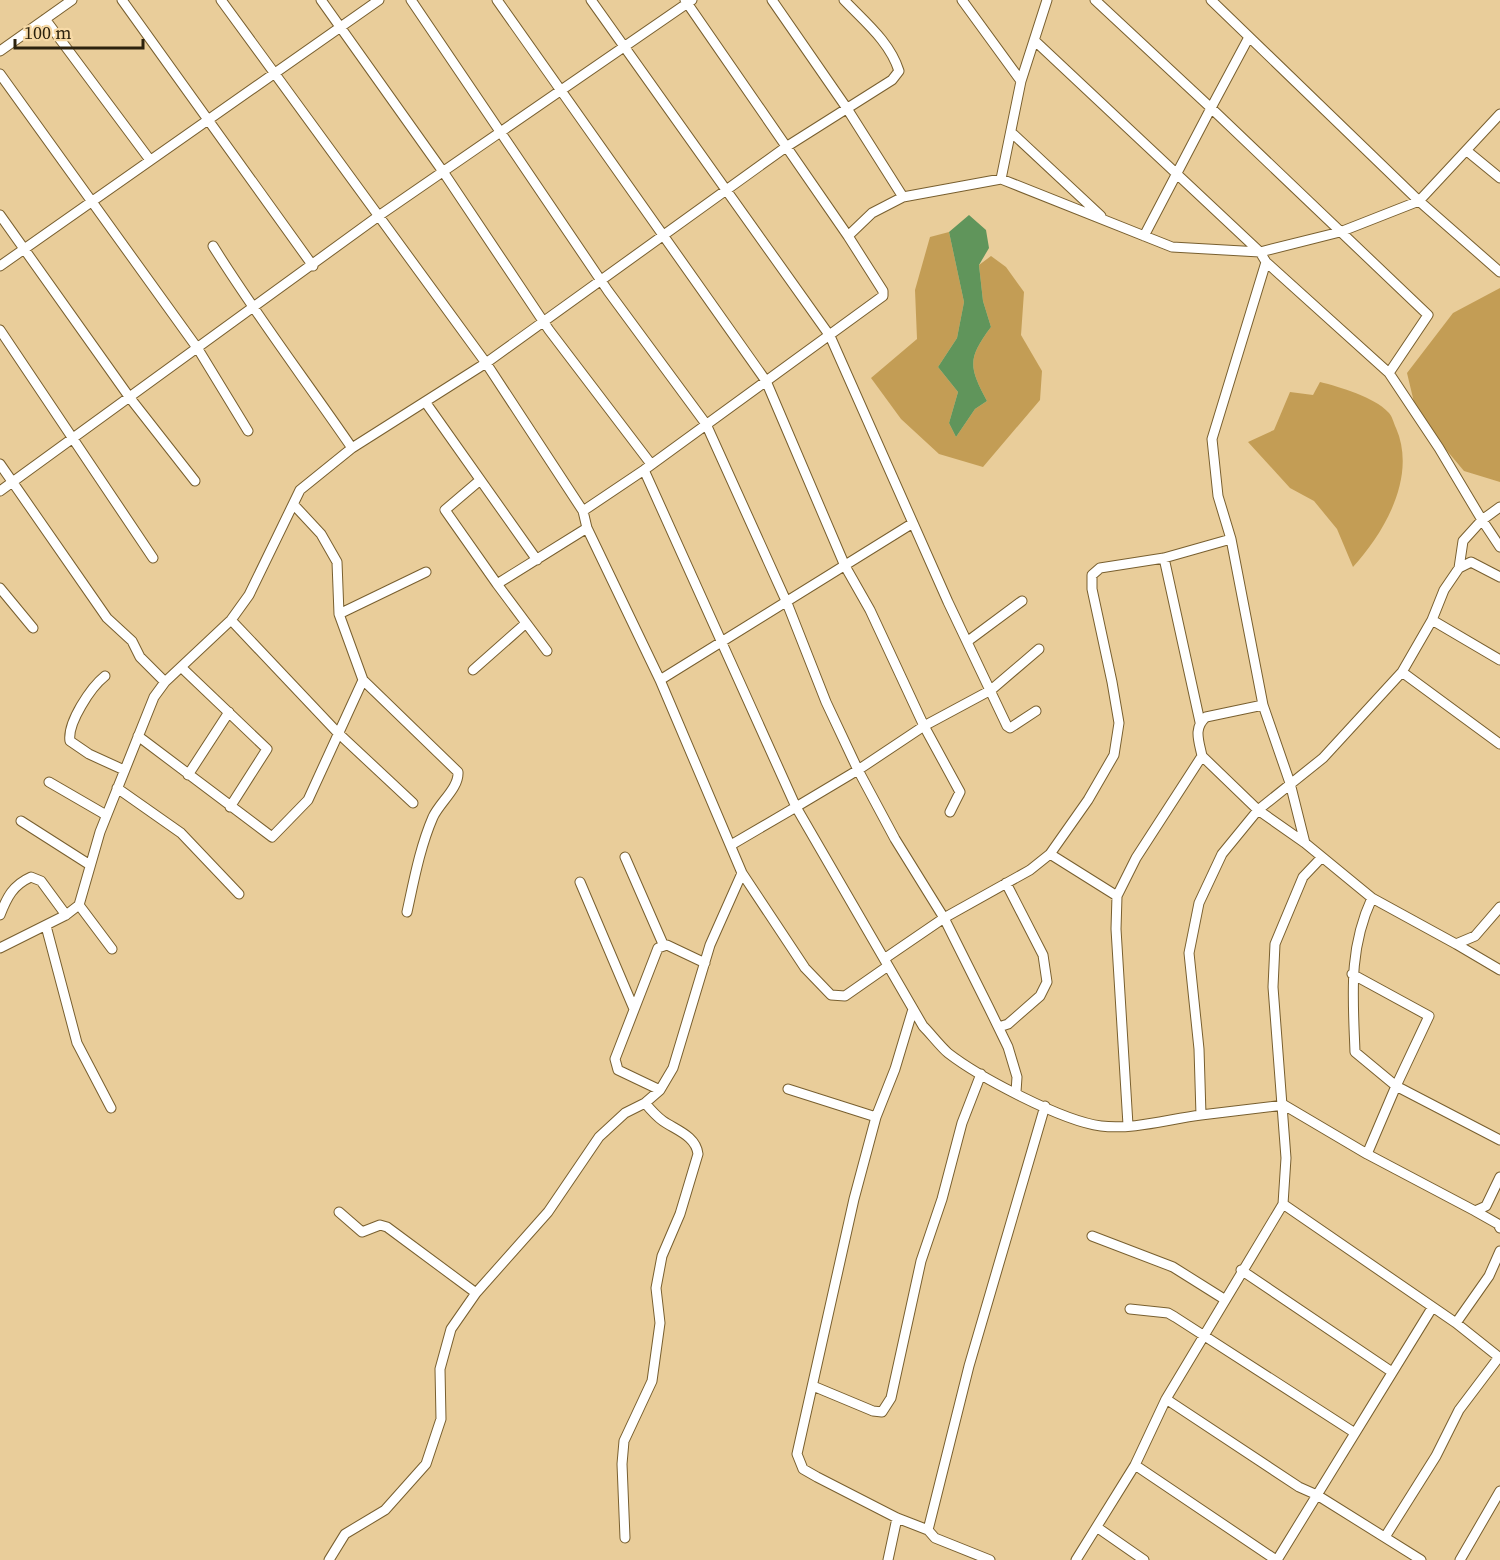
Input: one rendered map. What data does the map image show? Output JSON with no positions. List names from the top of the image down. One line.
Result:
{"scale_bar":"100 m"}
